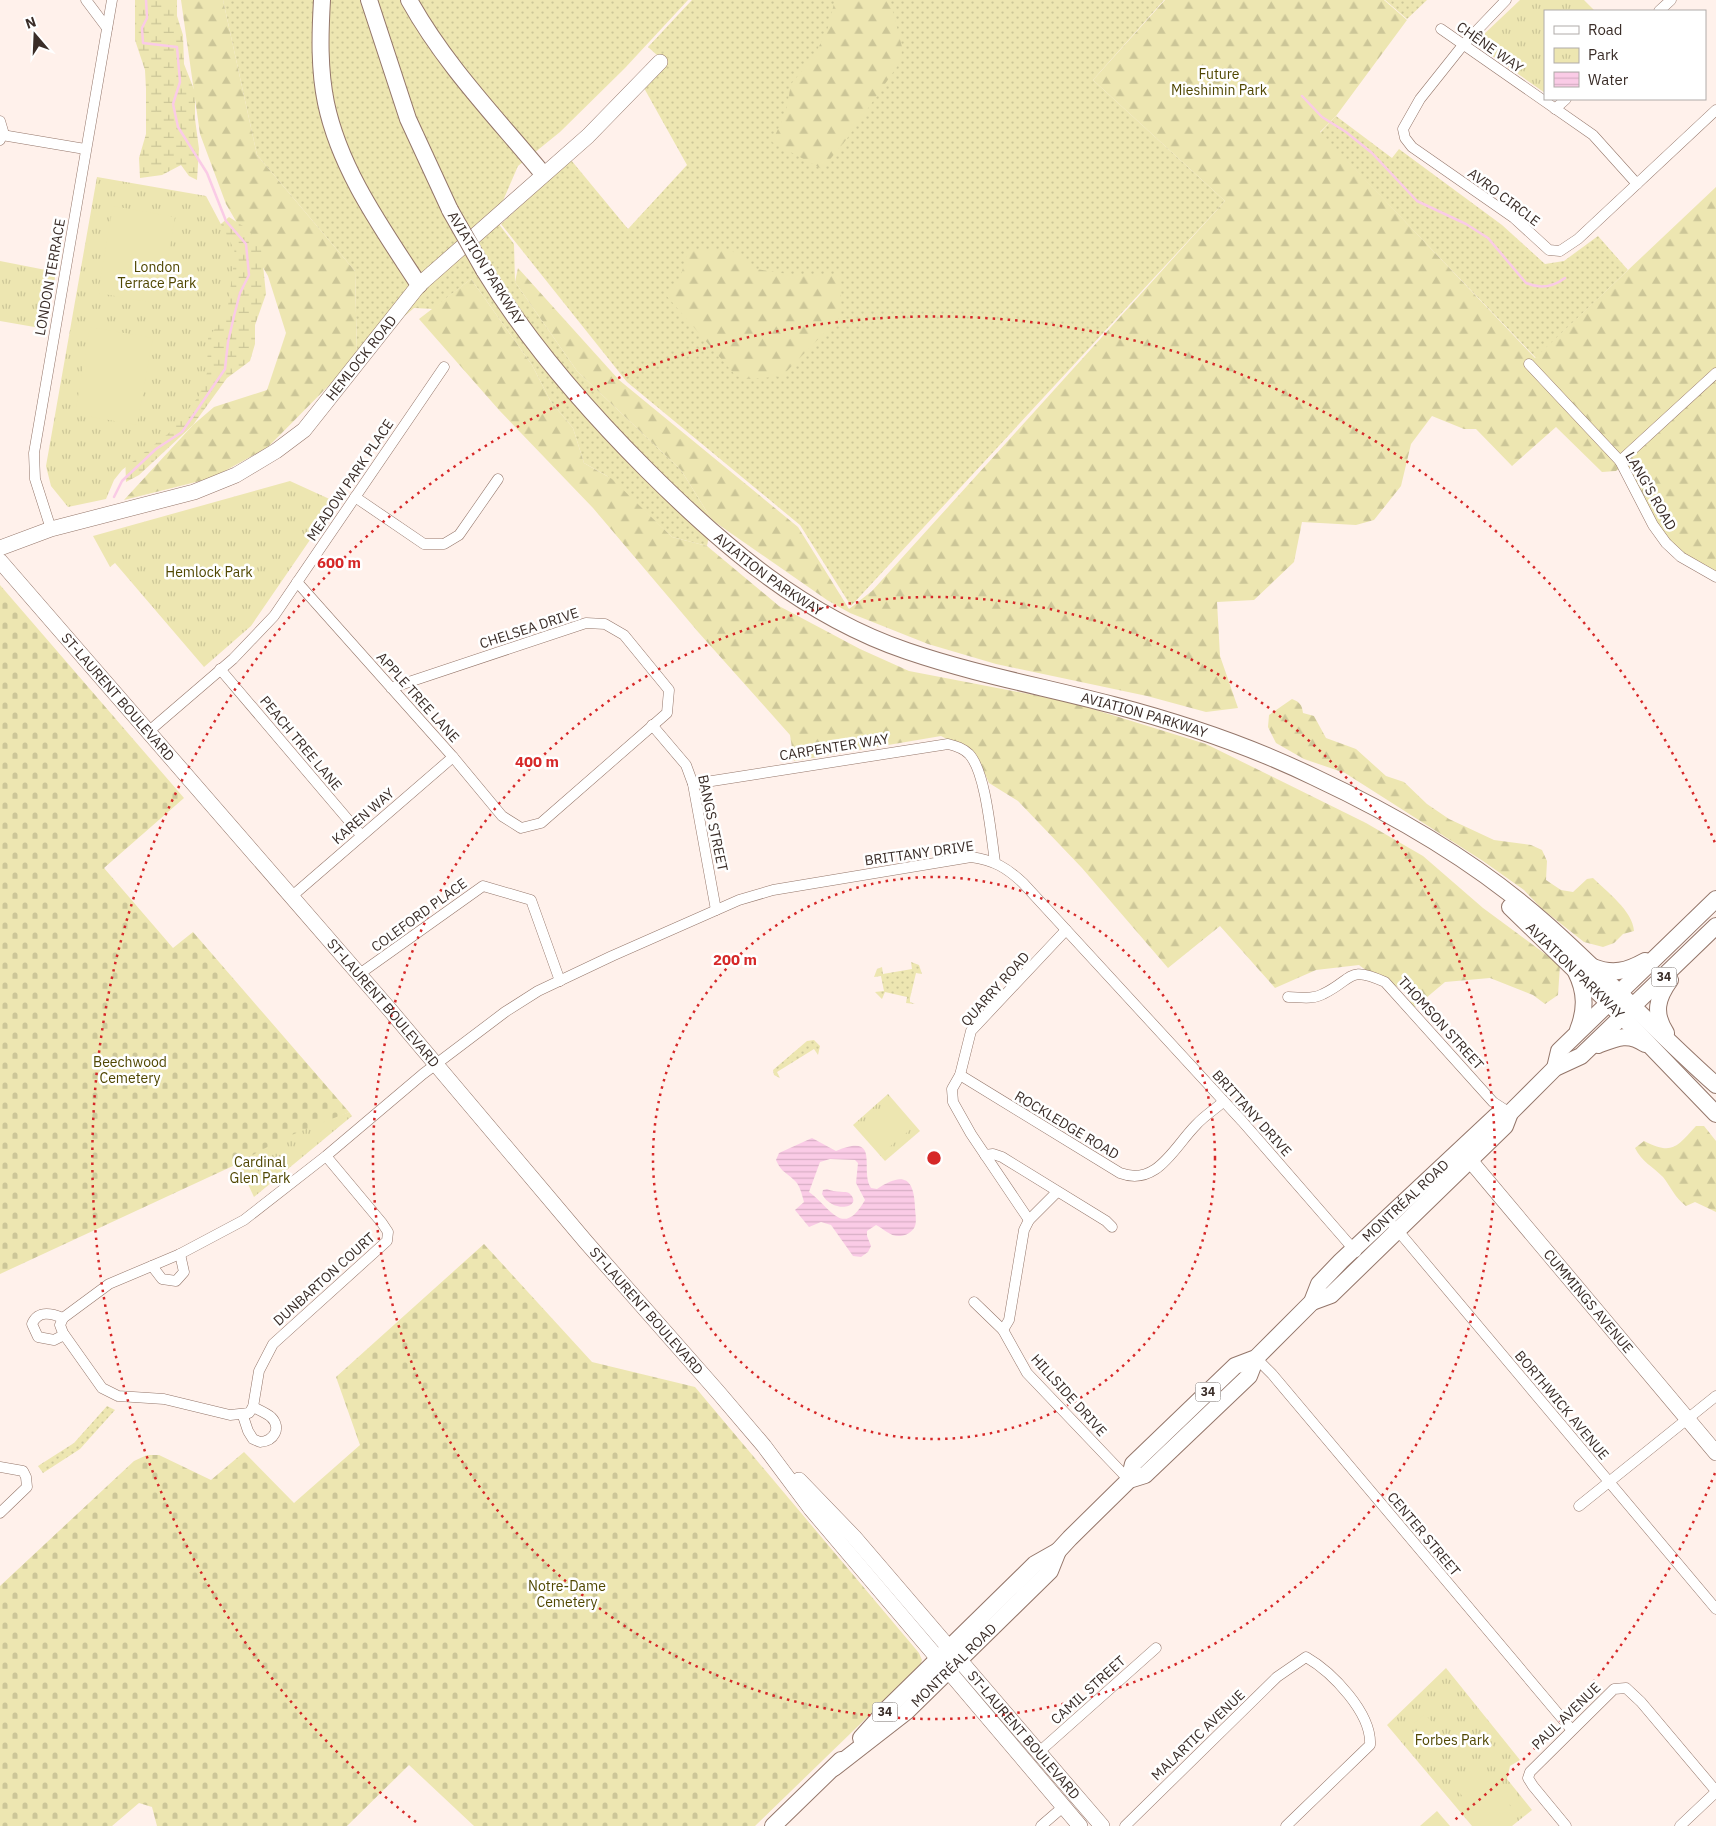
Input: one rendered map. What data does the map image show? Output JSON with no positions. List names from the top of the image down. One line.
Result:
{"streets":{"main road":["AVIATION PARKWAY","HEMLOCK ROAD","ST-LAURENT BOULEVARD","34","MONTRÉAL ROAD","CUMMINGS AVENUE"],"street":["CHÊNE WAY","AVRO CIRCLE","LONDON TERRACE","MEADOW PARK PLACE","LANG'S ROAD","CHELSEA DRIVE","APPLE TREE LANE","PEACH TREE LANE","CARPENTER WAY","KAREN WAY","BANGS STREET","BRITTANY DRIVE","COLEFORD PLACE","QUARRY ROAD","THOMSON STREET","ROCKLEDGE ROAD","DUNBARTON COURT","HILLSIDE DRIVE","BORTHWICK AVENUE","CENTER STREET","CAMIL STREET","PAUL AVENUE","MALARTIC AVENUE"]},"crossings":[["CHÊNE WAY","AVRO CIRCLE"],["AVIATION PARKWAY","MONTRÉAL ROAD"],["LONDON TERRACE","HEMLOCK ROAD"],["MEADOW PARK PLACE","ST-LAURENT BOULEVARD"],["MEADOW PARK PLACE","APPLE TREE LANE"],["MEADOW PARK PLACE","PEACH TREE LANE"],["CHELSEA DRIVE","APPLE TREE LANE"],["CHELSEA DRIVE","BANGS STREET"],["ST-LAURENT BOULEVARD","KAREN WAY"],["ST-LAURENT BOULEVARD","BRITTANY DRIVE"],["ST-LAURENT BOULEVARD","COLEFORD PLACE"],["ST-LAURENT BOULEVARD","MONTRÉAL ROAD"],["ST-LAURENT BOULEVARD","CAMIL STREET"],["APPLE TREE LANE","KAREN WAY"],["PEACH TREE LANE","KAREN WAY"],["CARPENTER WAY","BANGS STREET"],["CARPENTER WAY","BRITTANY DRIVE"],["BANGS STREET","BRITTANY DRIVE"],["BRITTANY DRIVE","COLEFORD PLACE"],["BRITTANY DRIVE","QUARRY ROAD"],["BRITTANY DRIVE","ROCKLEDGE ROAD"],["BRITTANY DRIVE","MONTRÉAL ROAD"],["QUARRY ROAD","ROCKLEDGE ROAD"],["THOMSON STREET","MONTRÉAL ROAD"],["MONTRÉAL ROAD","CUMMINGS AVENUE"],["MONTRÉAL ROAD","HILLSIDE DRIVE"],["MONTRÉAL ROAD","BORTHWICK AVENUE"],["MONTRÉAL ROAD","CENTER STREET"],["CENTER STREET","PAUL AVENUE"]],"parks":["Future Mieshimin Park","London Terrace Park","Hemlock Park","Beechwood Cemetery","Cardinal Glen Park","Notre-Dame Cemetery","Forbes Park"],"legend":["Road","Park","Water"],"north":"top","rings":["600 m","400 m","200 m"]}
